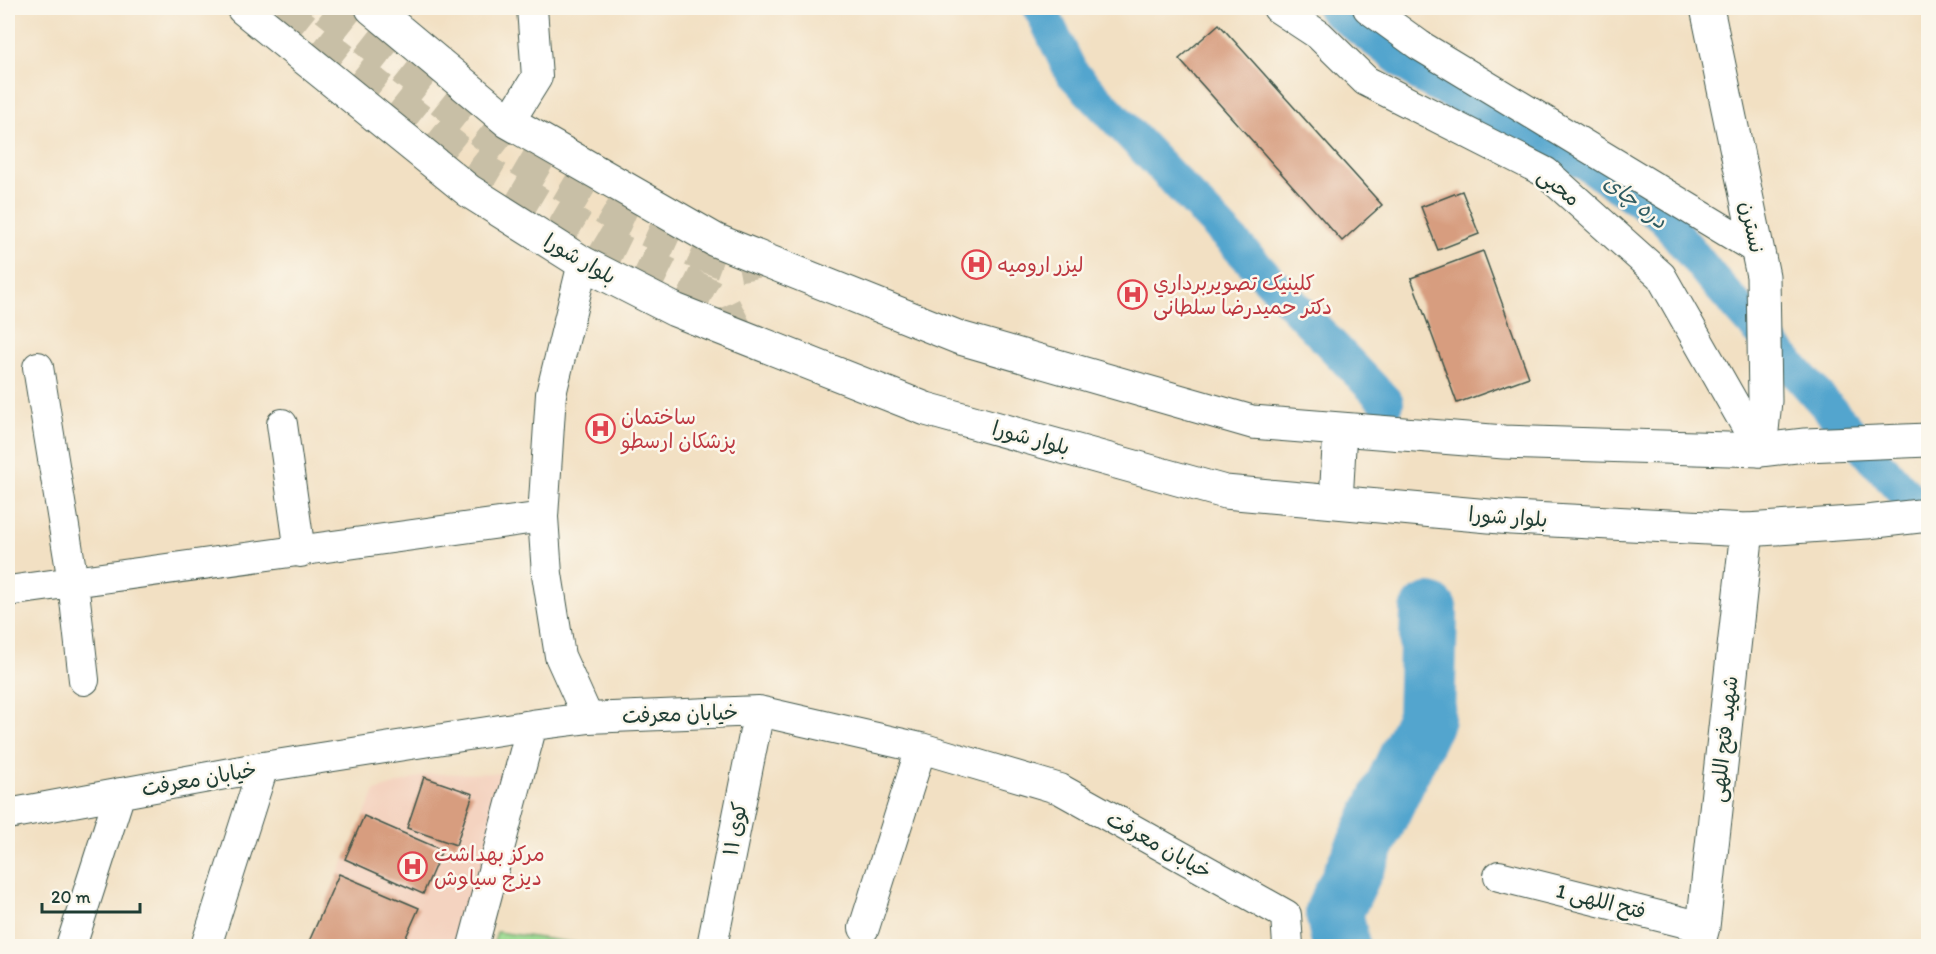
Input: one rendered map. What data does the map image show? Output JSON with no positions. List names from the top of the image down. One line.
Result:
{"streets":{"main road":["نسترن","بلوار شورا","شهید فتح اللهی"],"street":["محبی","خیابان معرفت","کوی ۱۱","فتح اللهی 1"]},"crossings":[["محبی","نسترن"],["بلوار شورا","شهید فتح اللهی"],["خیابان معرفت","کوی ۱۱"],["شهید فتح اللهی","فتح اللهی 1"]],"water":["دره چای"],"places":{"hospital":["لیزر ارومیه","کلینیک تصويربرداري دکتر حمیدرضا سلطانی","ساختمان پزشکان ارسطو","مرکز بهداشت دیزج سیاوش"]},"scale_bar":"20 m"}
